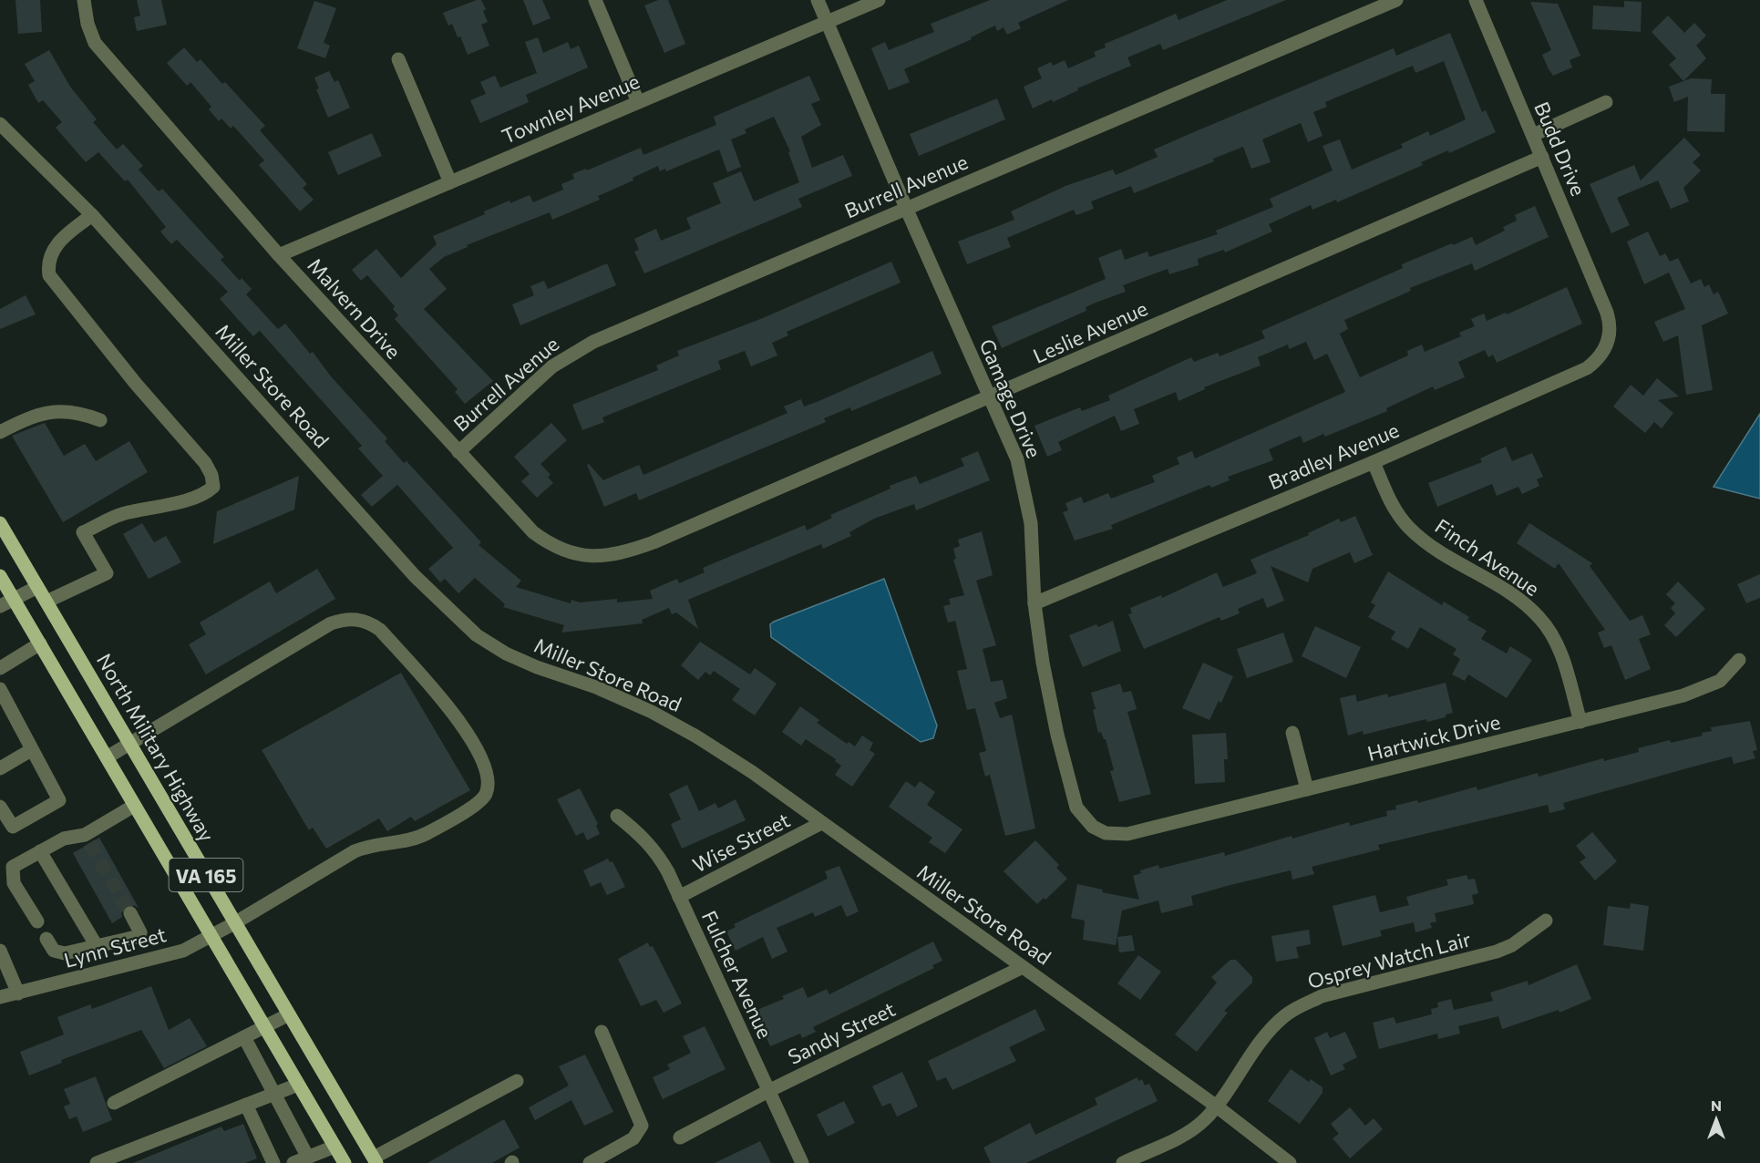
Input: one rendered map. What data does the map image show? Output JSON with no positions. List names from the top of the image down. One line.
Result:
{"streets":{"main road":["North Military Highway","VA 165"],"street":["Townley Avenue","Budd Drive","Burrell Avenue","Malvern Drive","Leslie Avenue","Miller Store Road","Gamage Drive","Bradley Avenue","Finch Avenue","Hartwick Drive","Wise Street","Lynn Street","Osprey Watch Lair","Fulcher Avenue","Sandy Street"]},"crossings":[["Townley Avenue","Malvern Drive"],["Townley Avenue","Gamage Drive"],["Budd Drive","Leslie Avenue"],["Budd Drive","Bradley Avenue"],["Burrell Avenue","Malvern Drive"],["Burrell Avenue","Gamage Drive"],["Malvern Drive","Leslie Avenue"],["Leslie Avenue","Gamage Drive"],["Miller Store Road","Wise Street"],["Miller Store Road","Osprey Watch Lair"],["Miller Store Road","Sandy Street"],["Gamage Drive","Bradley Avenue"],["Gamage Drive","Hartwick Drive"],["Bradley Avenue","Finch Avenue"],["Finch Avenue","Hartwick Drive"],["North Military Highway","Lynn Street"],["Wise Street","Fulcher Avenue"],["VA 165","Lynn Street"],["Fulcher Avenue","Sandy Street"]],"north":"top"}
